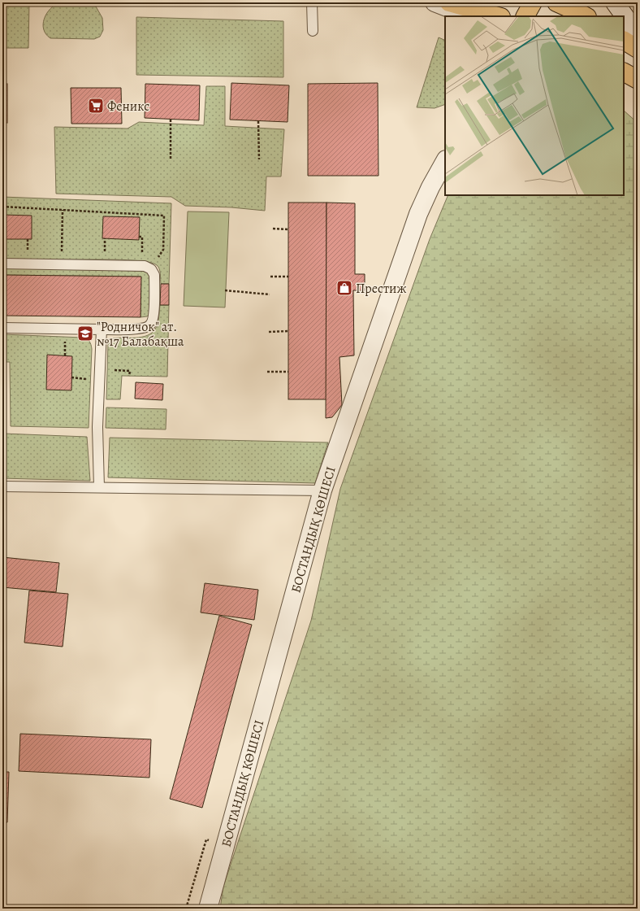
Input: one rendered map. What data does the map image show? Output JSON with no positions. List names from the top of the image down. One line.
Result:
{"streets":{"street":["БОСТАНДЫҚ КӨШЕСІ"]},"places":{"supermarket":["Феникс"],"shop":["Престиж"],"school or university":["\"Родничок\" ат. №17 Балабақша"]}}
